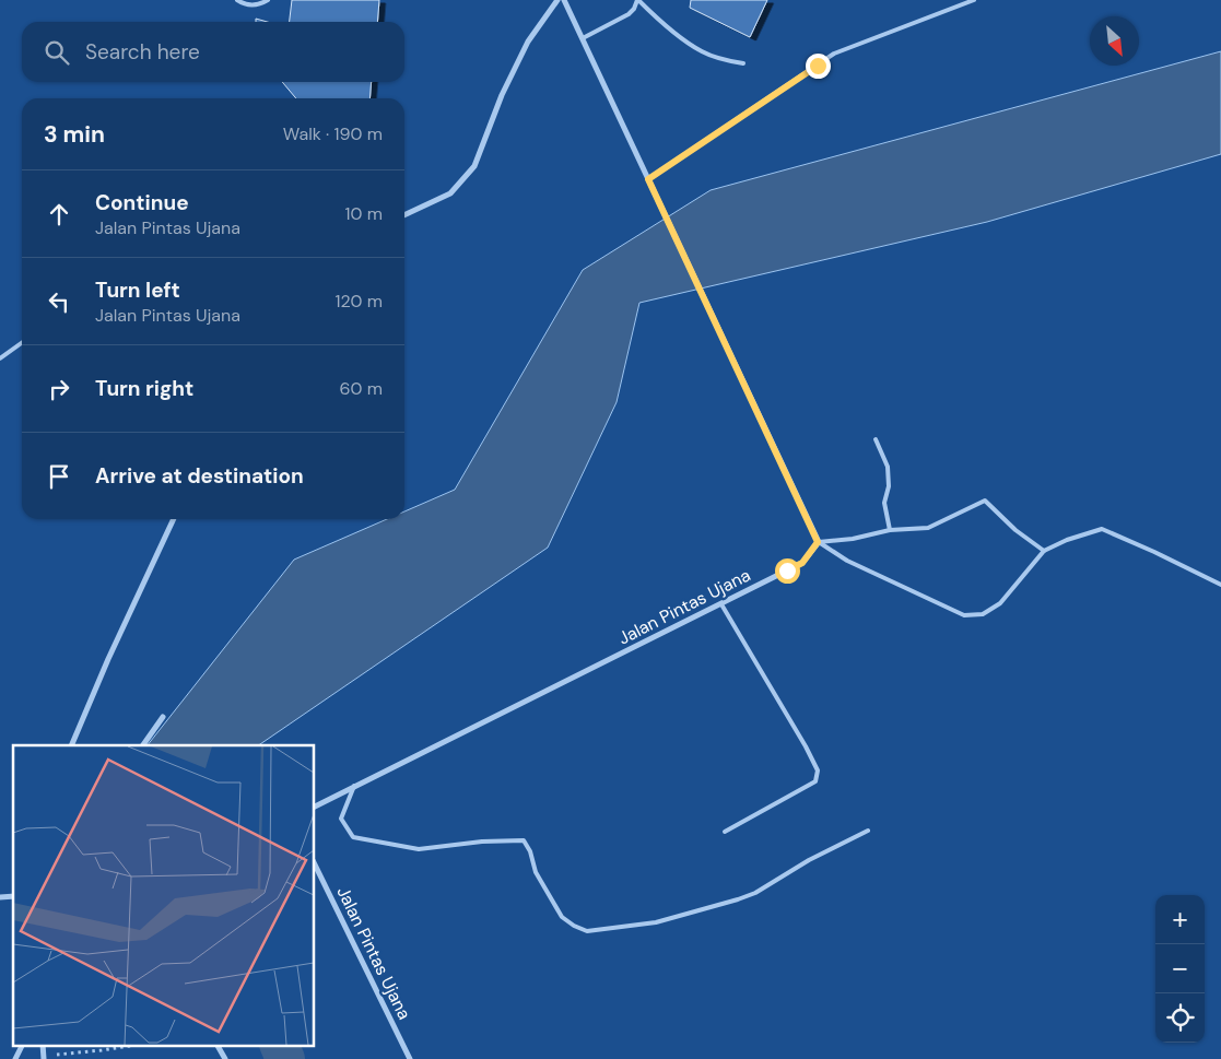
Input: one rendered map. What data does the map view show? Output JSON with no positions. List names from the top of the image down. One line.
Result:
{"streets":{"street":["Jalan Pintas Ujana"]},"north":"bottom right","page":{"search":"Search here","heading":["3 min","Walk · 190 m"],"list":[["Continue","Jalan Pintas Ujana","10 m"],["Turn left","Jalan Pintas Ujana","120 m"],["Turn right","60 m"],"Arrive at destination"],"map_buttons":["+","−"]}}
